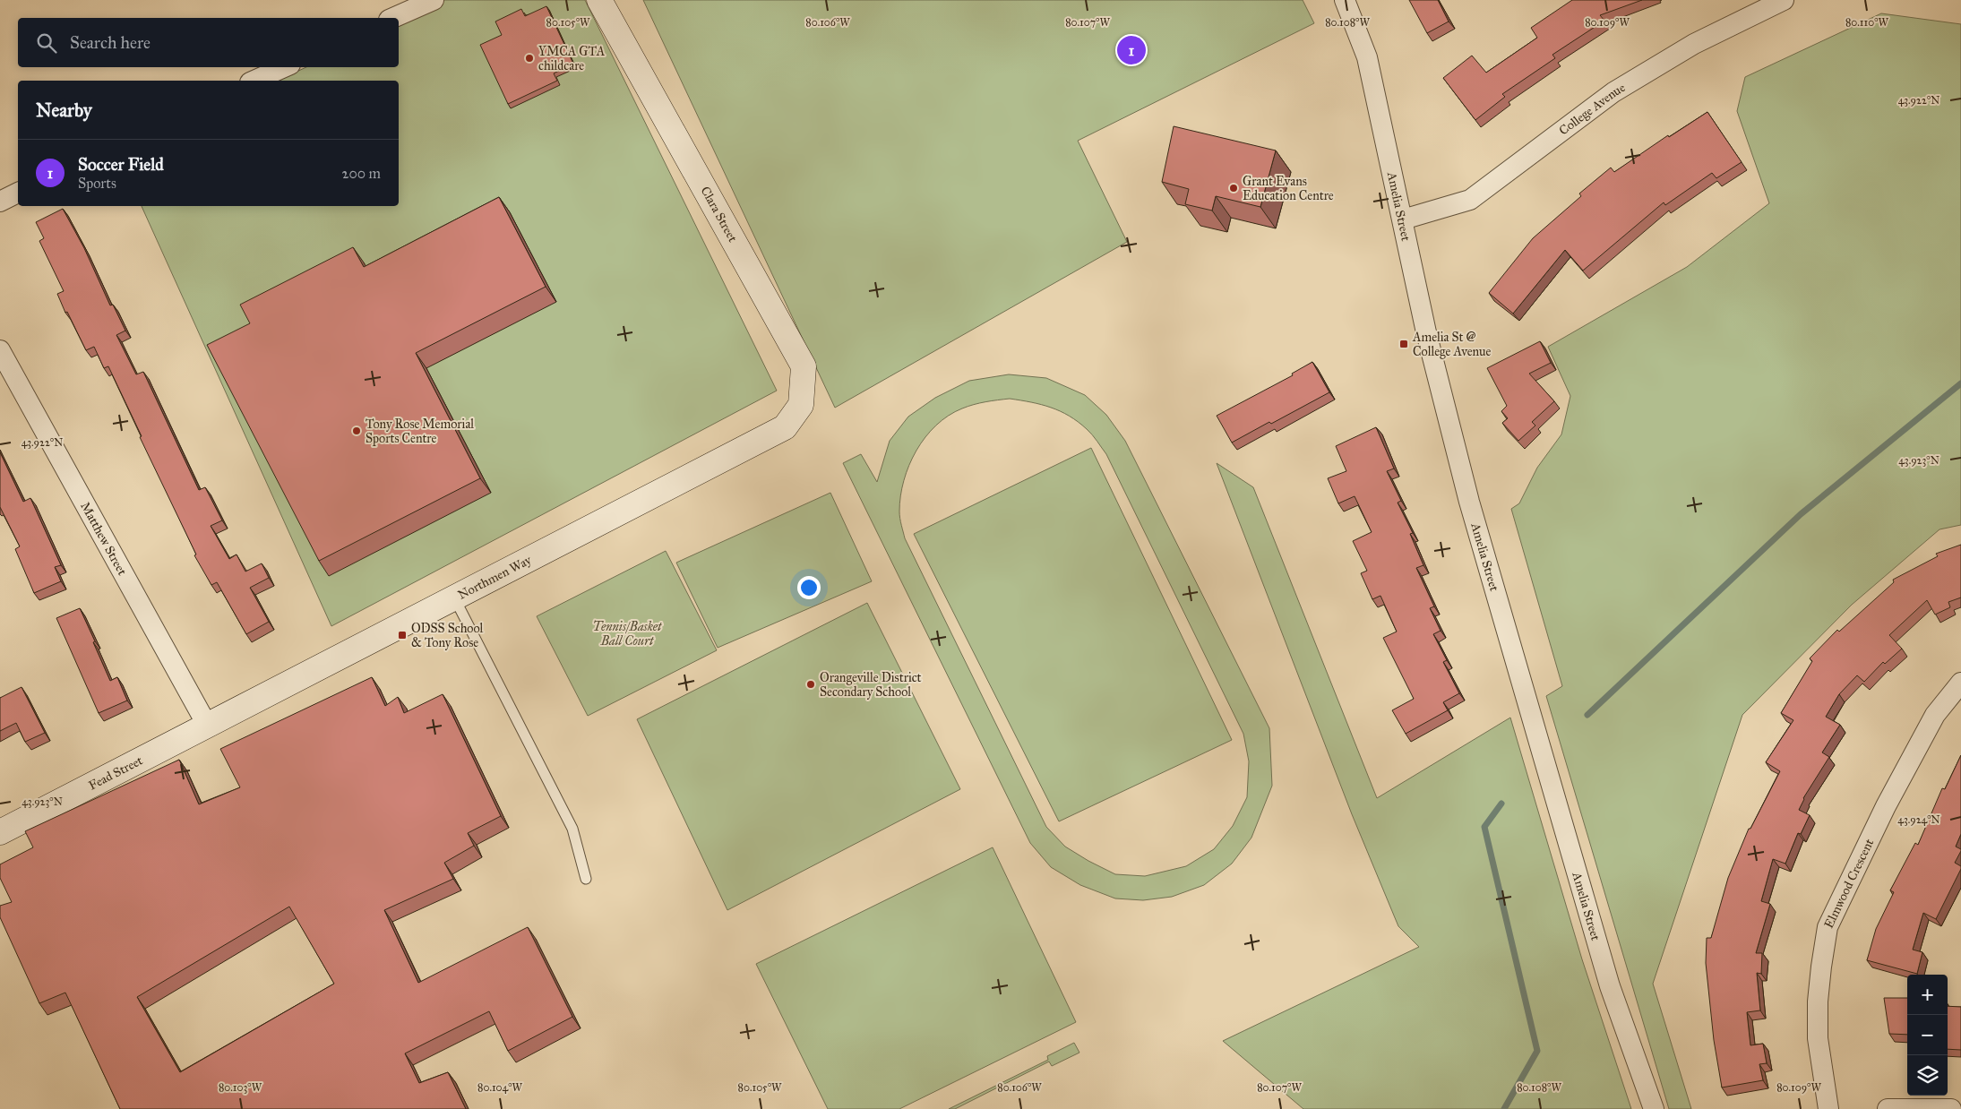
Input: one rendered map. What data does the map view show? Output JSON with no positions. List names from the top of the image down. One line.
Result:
{"streets":{"street":["College Avenue","Amelia Street","Clara Street","Matthew Street","Northmen Way","Fead Street","Elmwood Crescent"]},"crossings":[["College Avenue","Amelia Street"],["Clara Street","Northmen Way"],["Matthew Street","Northmen Way"],["Matthew Street","Fead Street"],["Northmen Way","Fead Street"]],"parks":["Tennis/Basket Ball Court"],"places":{"other":["YMCA GTA childcare","Grant Evans Education Centre","Tony Rose Memorial Sports Centre","Orangeville District Secondary School"],"transit":["Amelia St @ College Avenue","ODSS School & Tony Rose"]},"page":{"search":"Search here","pins":"1","heading":"Nearby","list":[{"mark":"1","name":"Soccer Field","note":"Sports","value":"200 m"}],"map_buttons":["+","−"]},"coordinates":["80.105°W","80.106°W","80.107°W","80.108°W","80.109°W","80.110°W","43.922°N","43.923°N","43.924°N","80.103°W","80.104°W"]}
